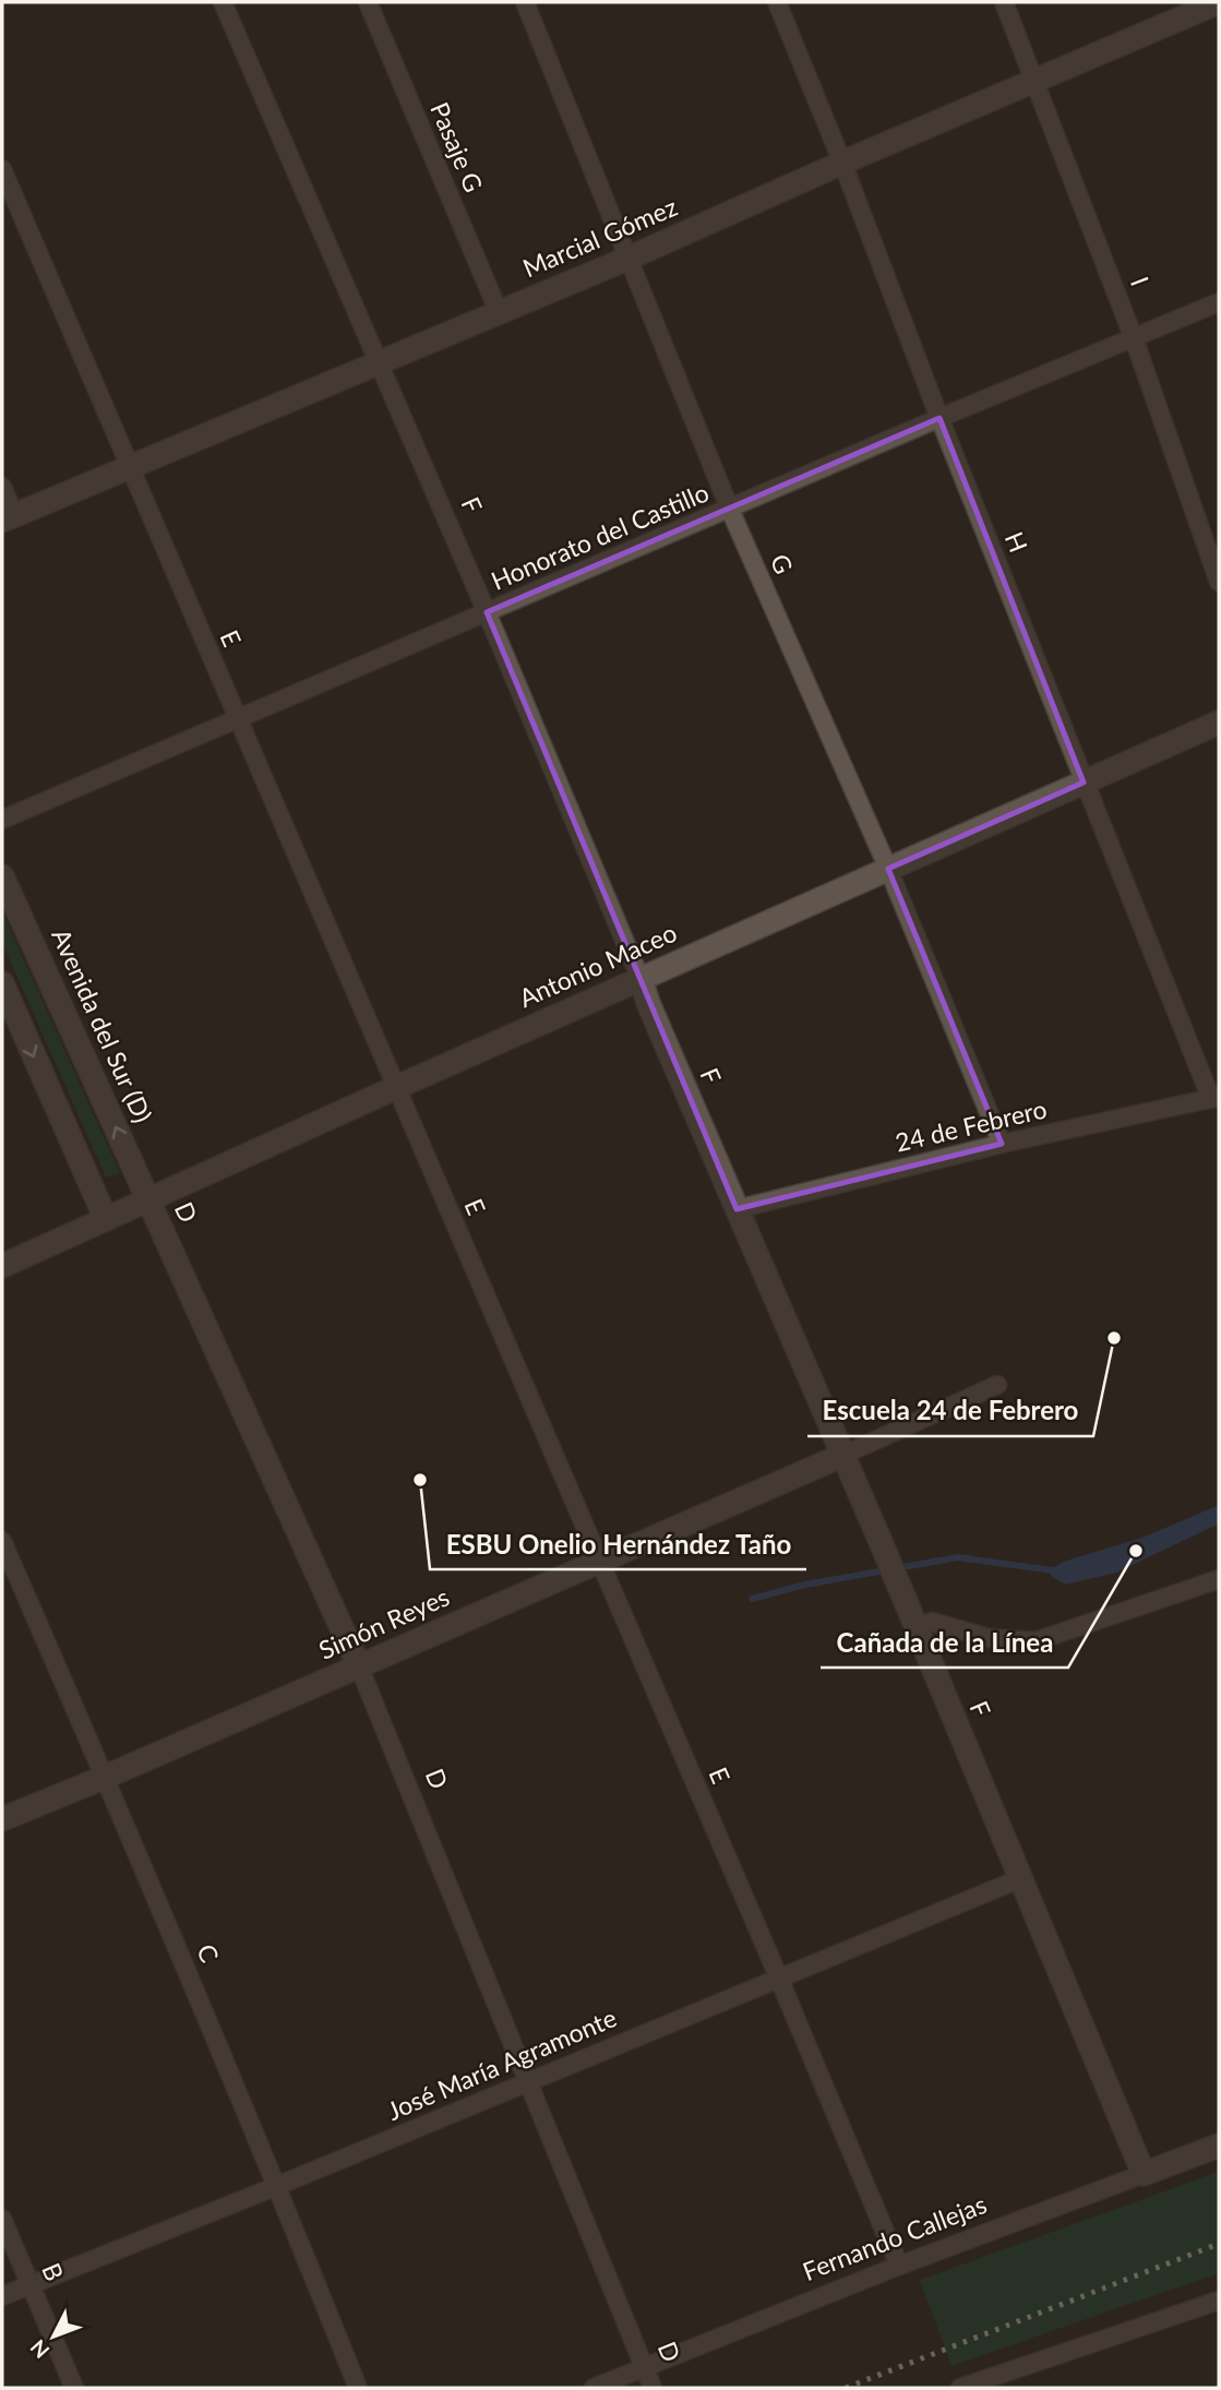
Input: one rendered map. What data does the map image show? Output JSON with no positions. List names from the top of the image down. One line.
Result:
{"streets":{"street":["Pasaje G","Marcial Gómez","I","F","Honorato del Castillo","H","G","E","Antonio Maceo","Avenida del Sur (D)","24 de Febrero","D","Simón Reyes","C","José María Agramonte","Fernando Callejas","B"]},"crossings":[["Pasaje G","Marcial Gómez"],["Marcial Gómez","I"],["Marcial Gómez","F"],["Marcial Gómez","H"],["Marcial Gómez","G"],["Marcial Gómez","E"],["I","Honorato del Castillo"],["F","Honorato del Castillo"],["F","Antonio Maceo"],["F","24 de Febrero"],["F","Simón Reyes"],["F","José María Agramonte"],["F","Fernando Callejas"],["Honorato del Castillo","H"],["Honorato del Castillo","G"],["Honorato del Castillo","E"],["H","Antonio Maceo"],["H","24 de Febrero"],["G","Antonio Maceo"],["G","24 de Febrero"],["E","Antonio Maceo"],["E","Simón Reyes"],["E","José María Agramonte"],["E","Fernando Callejas"],["Antonio Maceo","Avenida del Sur (D)"],["Antonio Maceo","D"],["Avenida del Sur (D)","D"],["D","Simón Reyes"],["D","José María Agramonte"],["D","Fernando Callejas"],["Simón Reyes","C"],["C","José María Agramonte"],["José María Agramonte","B"]],"places":["Escuela 24 de Febrero","ESBU Onelio Hernández Taño","Cañada de la Línea"],"north":"bottom left"}
